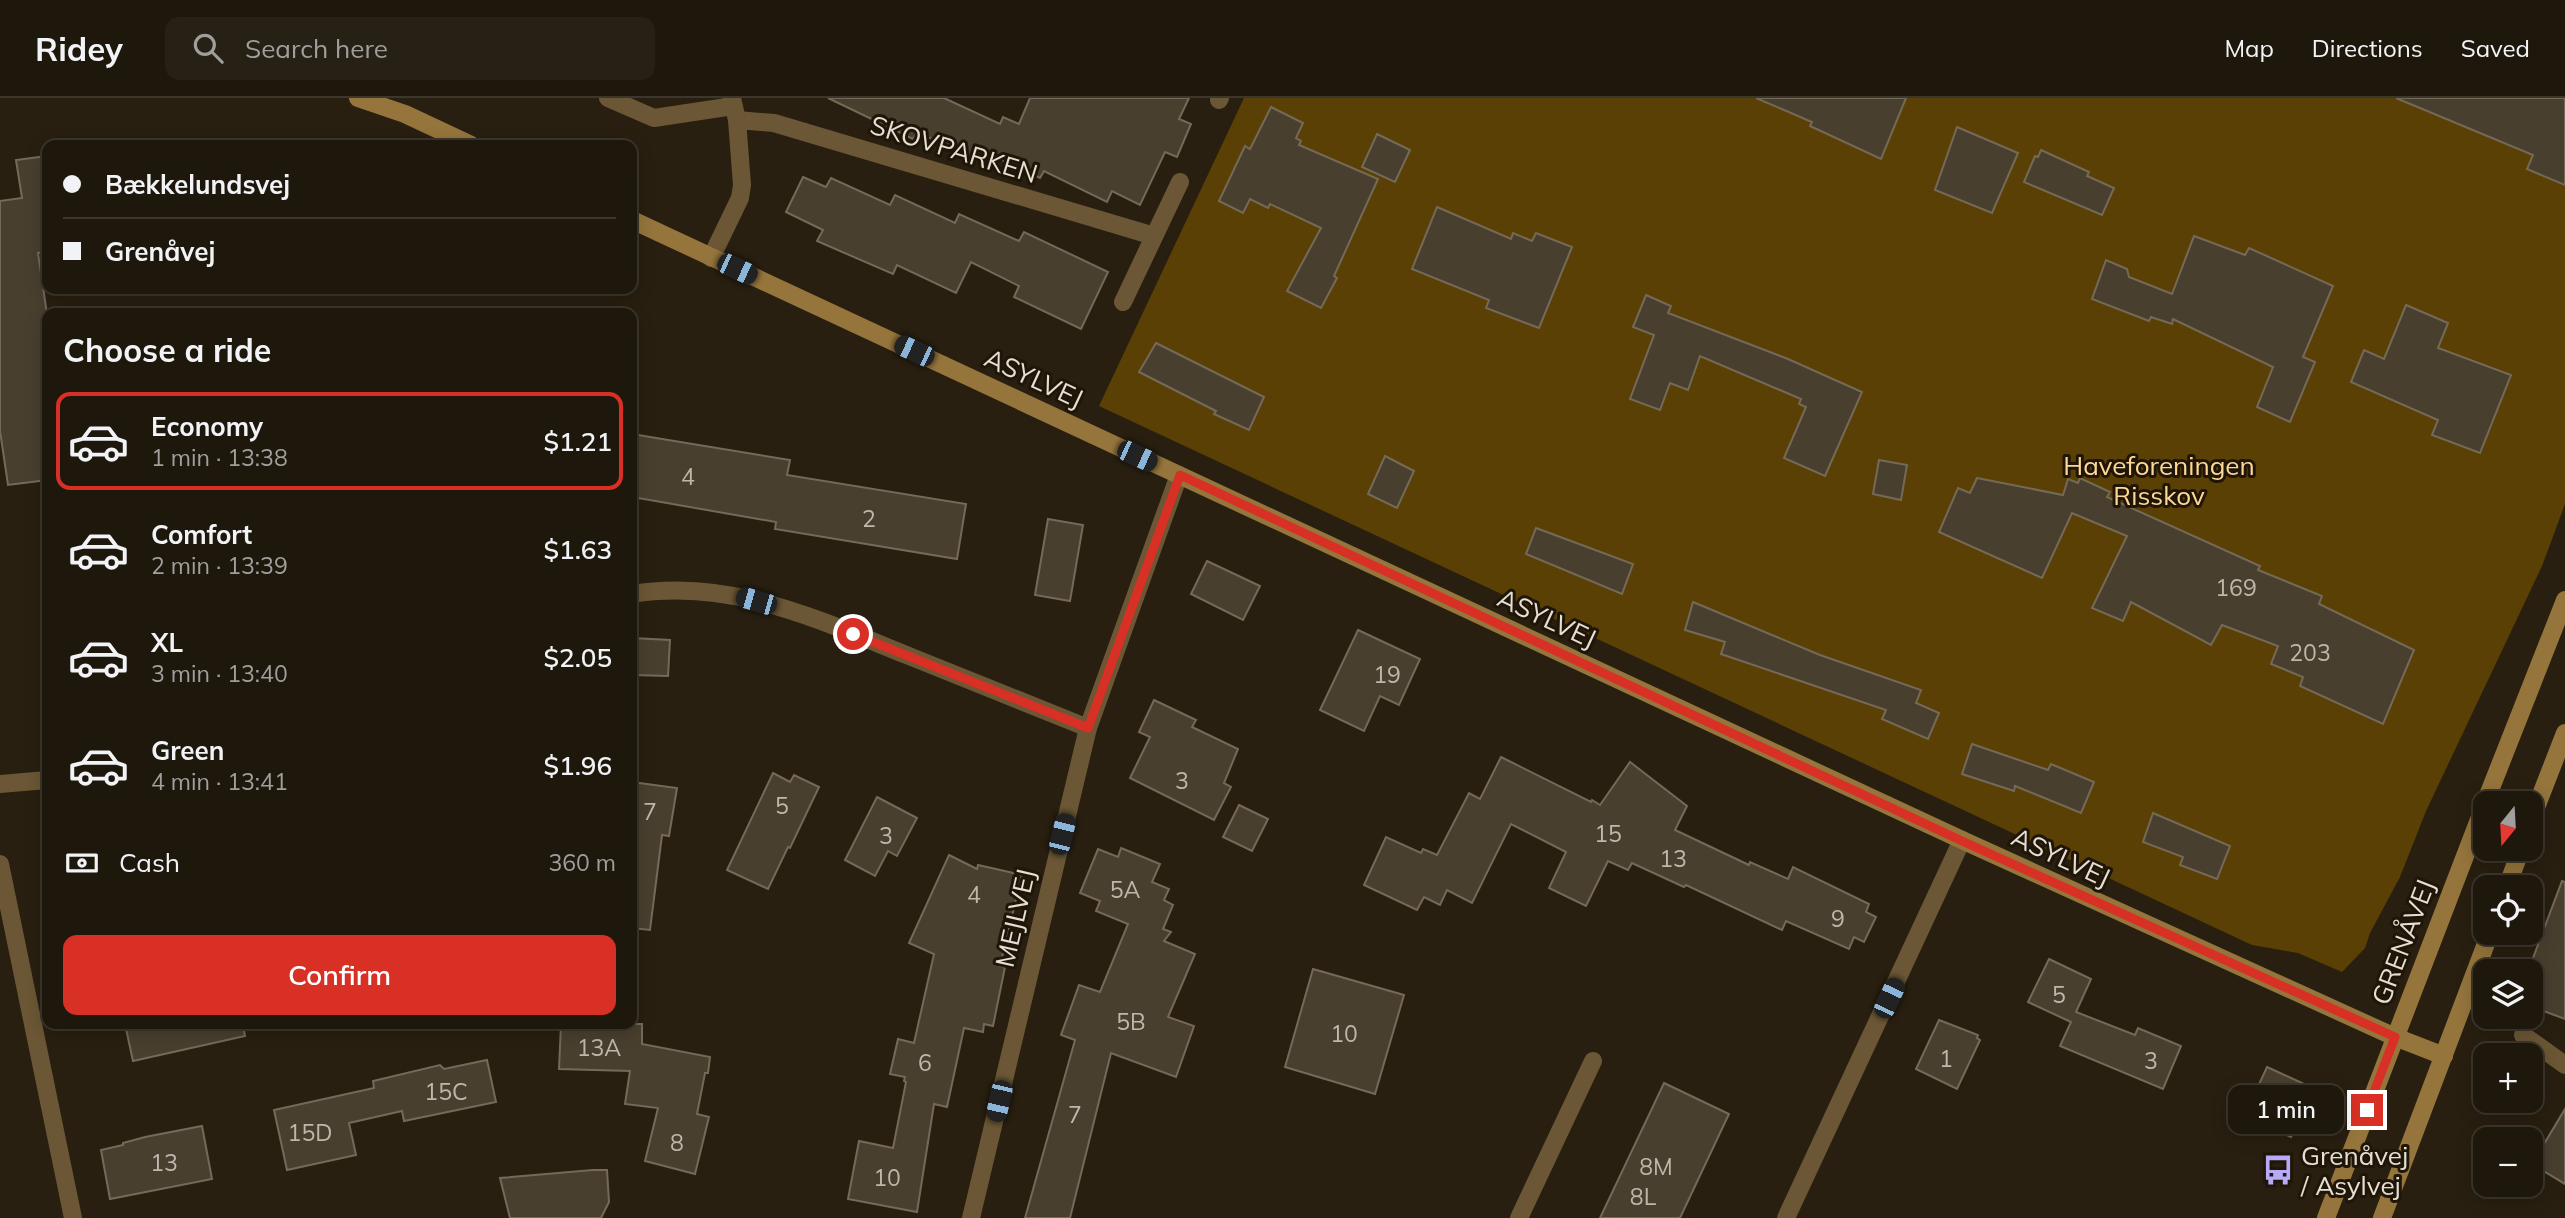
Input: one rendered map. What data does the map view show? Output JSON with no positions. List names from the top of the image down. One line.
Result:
{"streets":{"street":["SKOVPARKEN","ASYLVEJ","MEJLVEJ","GRENÅVEJ"]},"crossings":[["ASYLVEJ","MEJLVEJ"],["ASYLVEJ","GRENÅVEJ"]],"parks":["Haveforeningen Risskov"],"places":{"bus stop":["Grenåvej / Asylvej"]},"house_numbers":["4","2","169","203","19","3","5","7","15","3","13","5A","4","9","5","5B","10","13A","1","3","6","15C","7","15D","8","13","8M","10","8L"],"north":"bottom","page":{"header":"Ridey","search":"Search here","nav":["Map","Directions","Saved"],"banner":["Bækkelundsvej","Grenåvej"],"heading":"Choose a ride","list":[{"name":"Economy","note":"1 min · 13:38","value":"$1.21"},{"name":"Comfort","note":"2 min · 13:39","value":"$1.63"},{"name":"XL","note":"3 min · 13:40","value":"$2.05"},{"name":"Green","note":"4 min · 13:41","value":"$1.96"}],"map_buttons":["+","−"],"pay":["Cash","360 m"],"buttons":"Confirm","bubble":"1 min"}}
